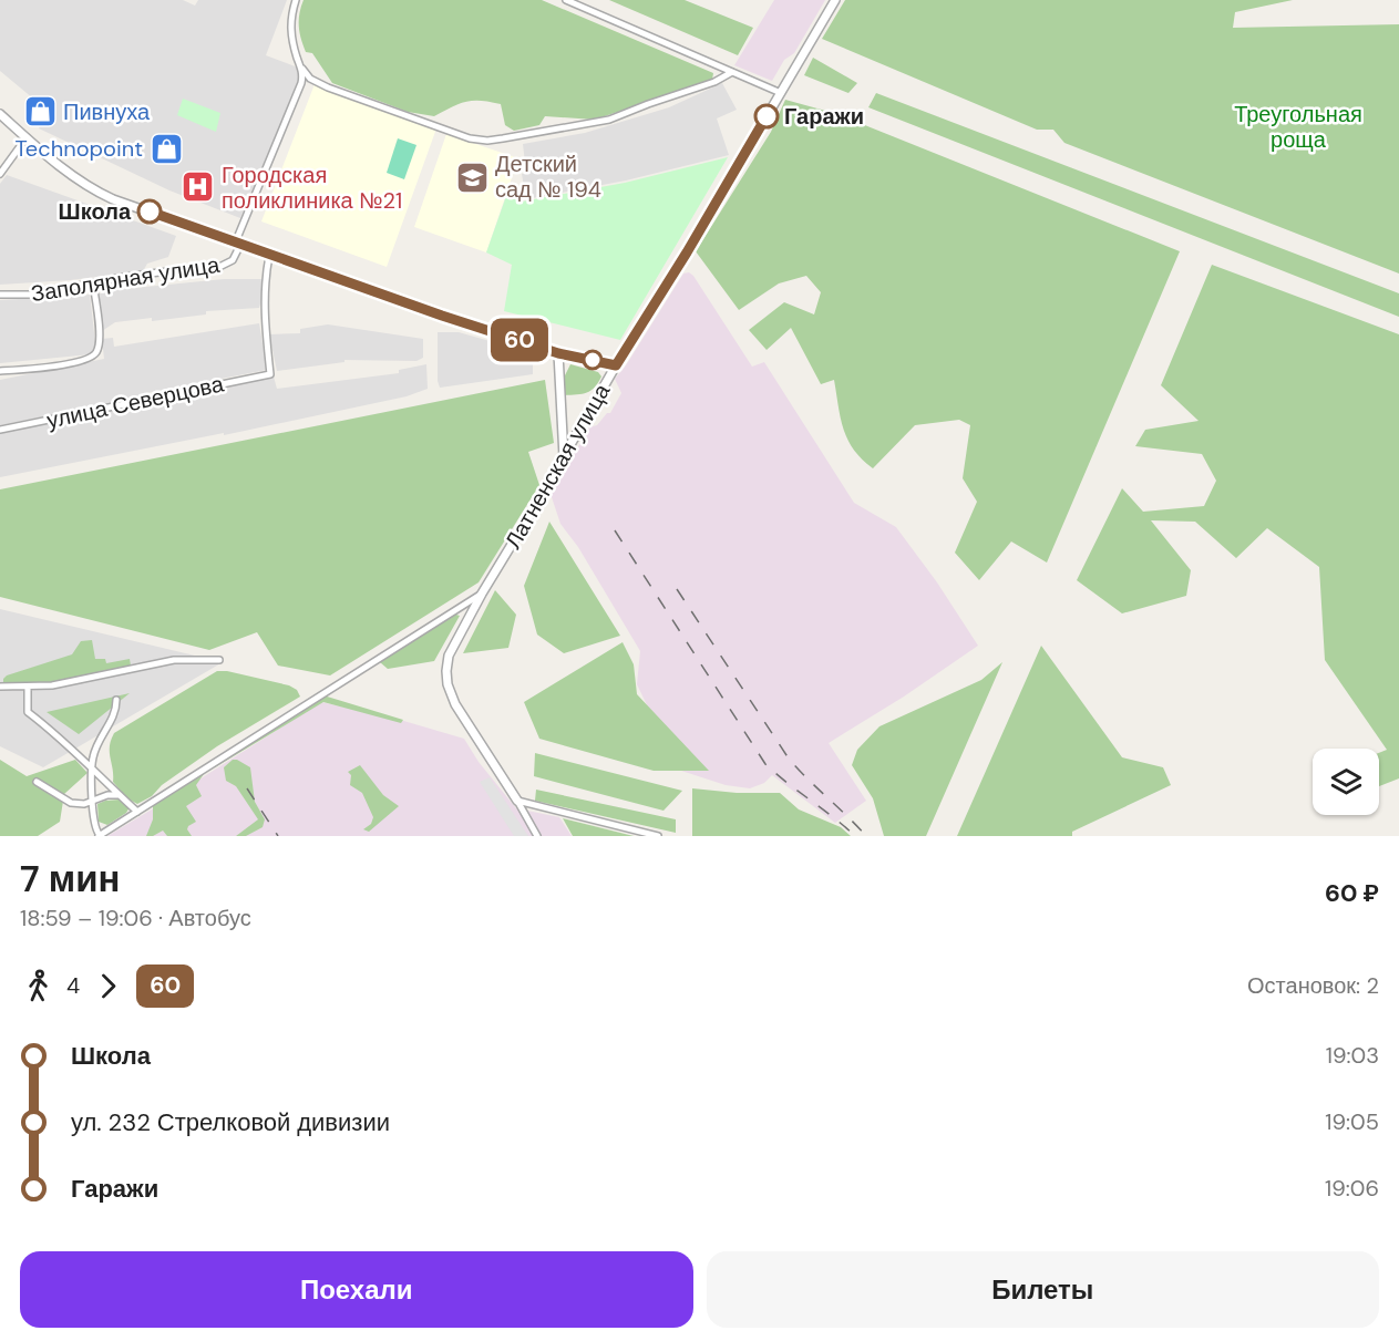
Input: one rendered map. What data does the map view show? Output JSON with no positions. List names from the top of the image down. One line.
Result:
{"streets":{"street":["Заполярная улица","улица Северцова","Латненская улица"]},"parks":["Треугольная роща"],"places":{"shop":["Пивнуха","Technopoint"],"other":["Гаражи","Школа"],"school or university":["Детский сад № 194"],"hospital":["Городская поликлиника №21"]},"lines":["bus line 60"],"page":{"on_map":"60","heading":["7 мин","18:59 – 19:06 · Автобус","60 ₽"],"legs":["4","60","Остановок: 2"],"list":[{"name":"Школа","value":"19:03"},{"name":"ул. 232 Стрелковой дивизии","value":"19:05"},{"name":"Гаражи","value":"19:06"}],"buttons":["Поехали","Билеты"]}}
